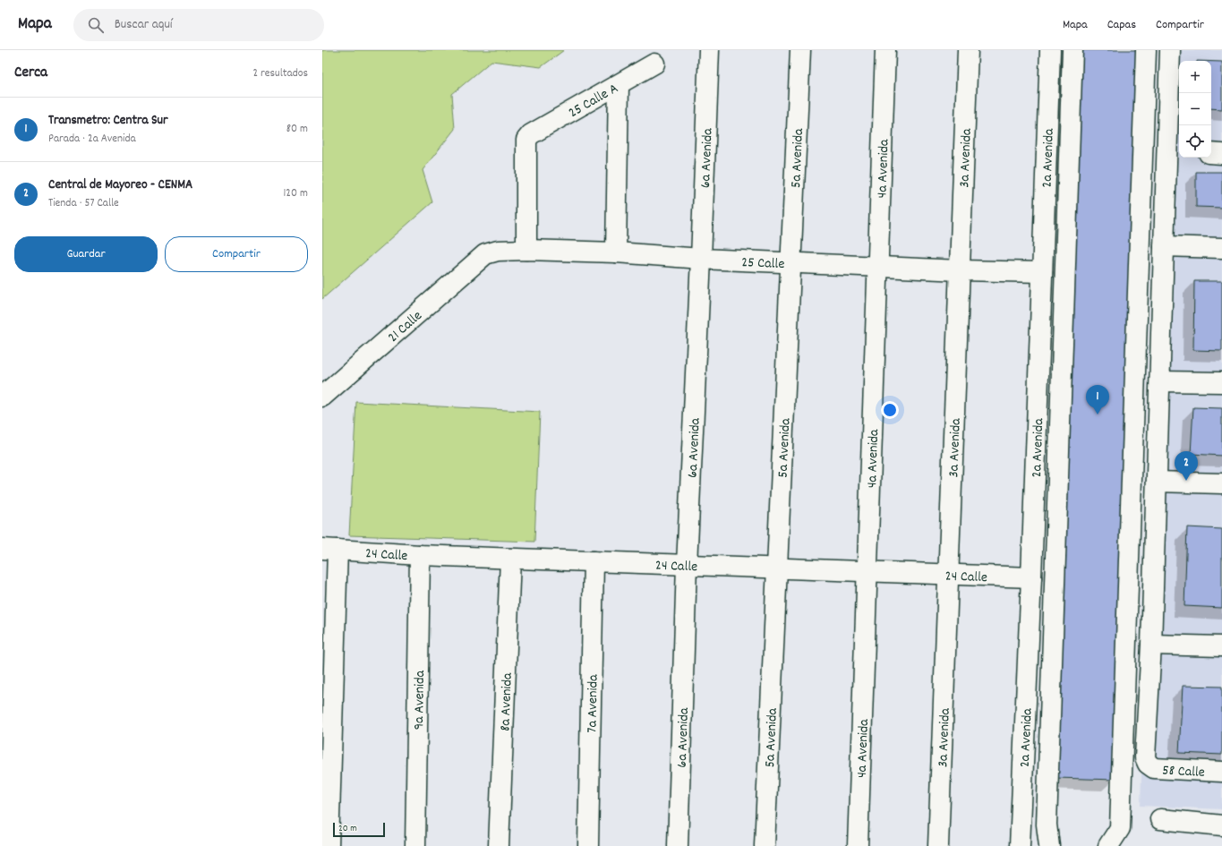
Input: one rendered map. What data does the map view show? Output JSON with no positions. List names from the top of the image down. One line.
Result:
{"streets":{"street":["25 Calle A","6a Avenida","5a Avenida","3a Avenida","2a Avenida","4a Avenida","25 Calle","21 Calle","24 Calle","9a Avenida","8a Avenida","7a Avenida","58 Calle"]},"crossings":[["25 Calle A","25 Calle"],["6a Avenida","25 Calle"],["6a Avenida","24 Calle"],["5a Avenida","25 Calle"],["5a Avenida","24 Calle"],["3a Avenida","25 Calle"],["3a Avenida","24 Calle"],["2a Avenida","25 Calle"],["2a Avenida","24 Calle"],["4a Avenida","25 Calle"],["4a Avenida","24 Calle"],["25 Calle","21 Calle"],["24 Calle","9a Avenida"],["24 Calle","8a Avenida"],["24 Calle","7a Avenida"]],"scale_bar":"20 m","page":{"header":"Mapa","search":"Buscar aquí","nav":["Mapa","Capas","Compartir"],"heading":["Cerca","2 resultados"],"map_buttons":["+","−"],"list":[{"mark":"1","name":"Transmetro: Centra Sur","note":"Parada · 2a Avenida","value":"80 m"},{"mark":"2","name":"Central de Mayoreo - CENMA","note":"Tienda · 57 Calle","value":"120 m"}],"buttons":["Guardar","Compartir"],"pins":["1","2"],"scale":"20 m"}}
